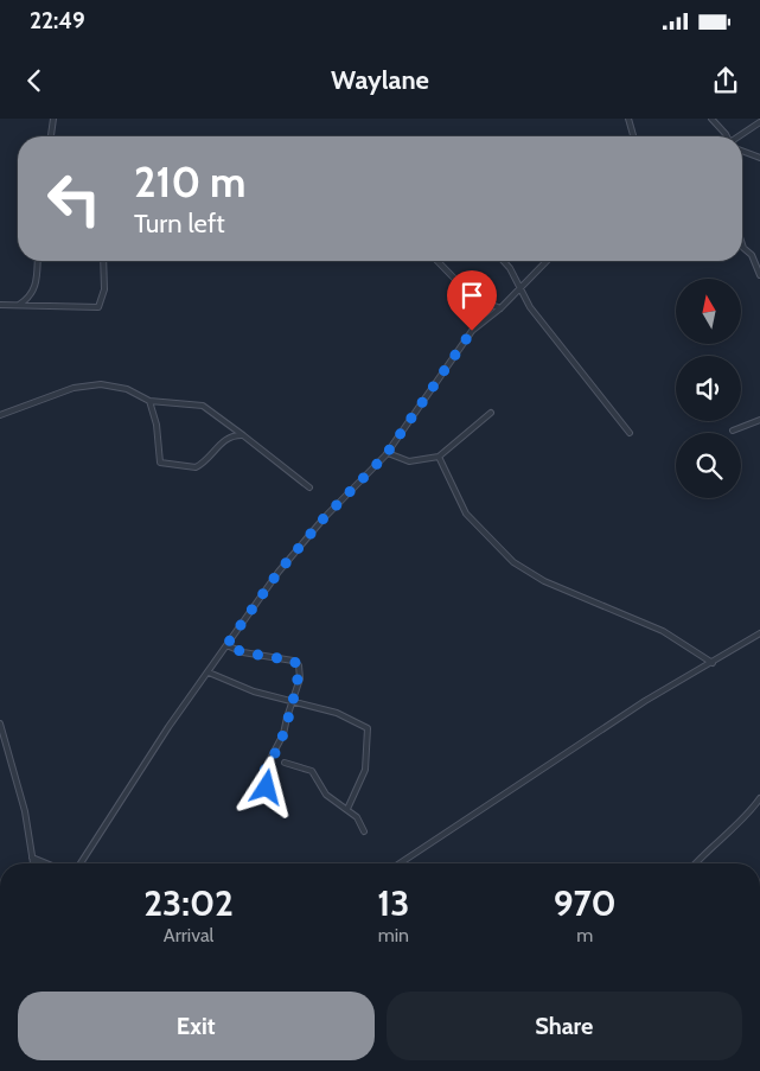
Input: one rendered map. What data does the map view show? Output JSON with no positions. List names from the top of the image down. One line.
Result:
{"north":"top","page":{"status":"22:49","header":"Waylane","turn":["210 m","Turn left"],"eta":["23:02","Arrival","13","min","970","m"],"buttons":["Exit","Share"]}}
